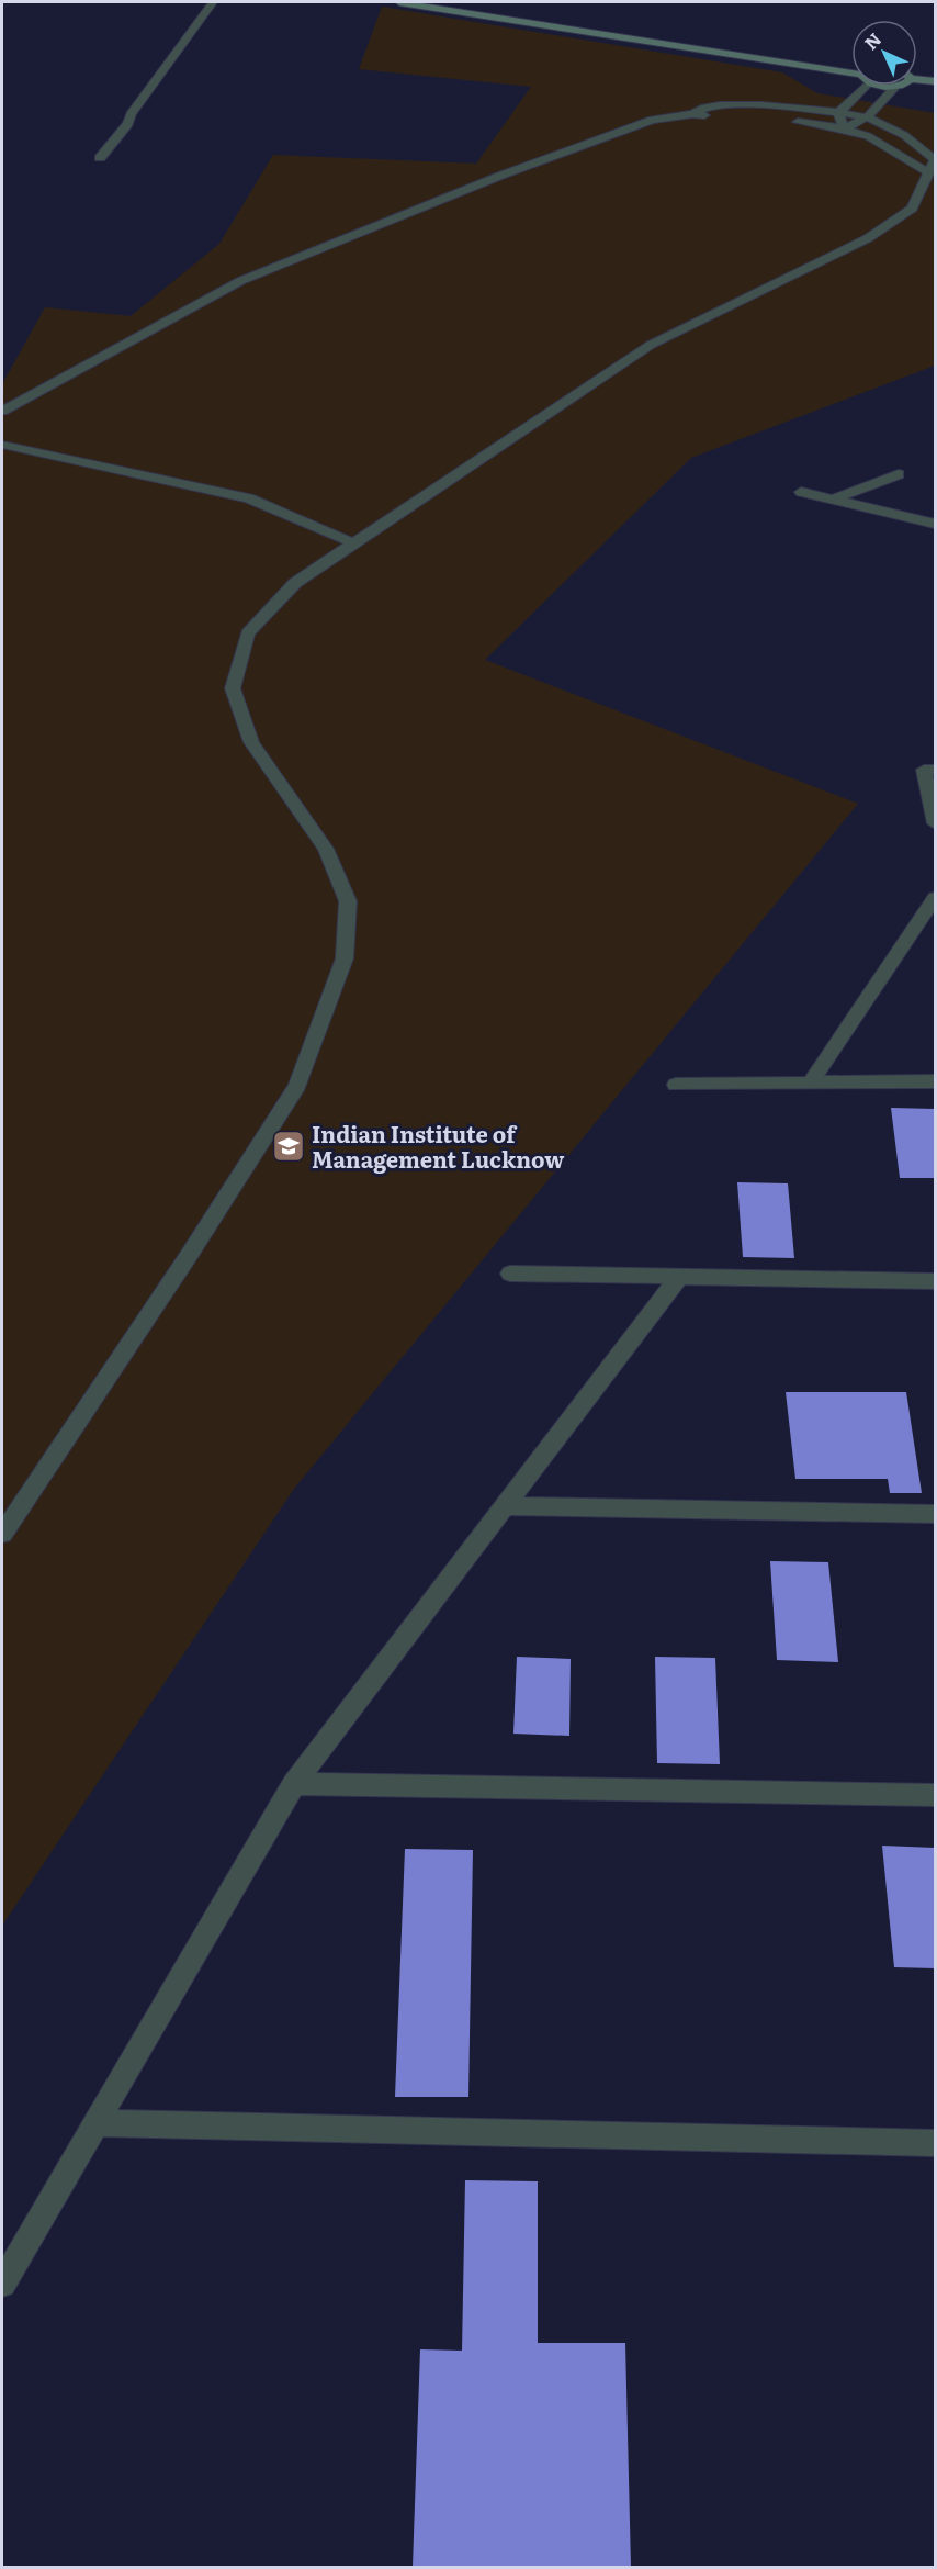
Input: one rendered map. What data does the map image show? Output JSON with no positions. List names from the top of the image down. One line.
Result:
{"places":{"school or university":["Indian Institute of Management Lucknow"]},"north":"top left"}
